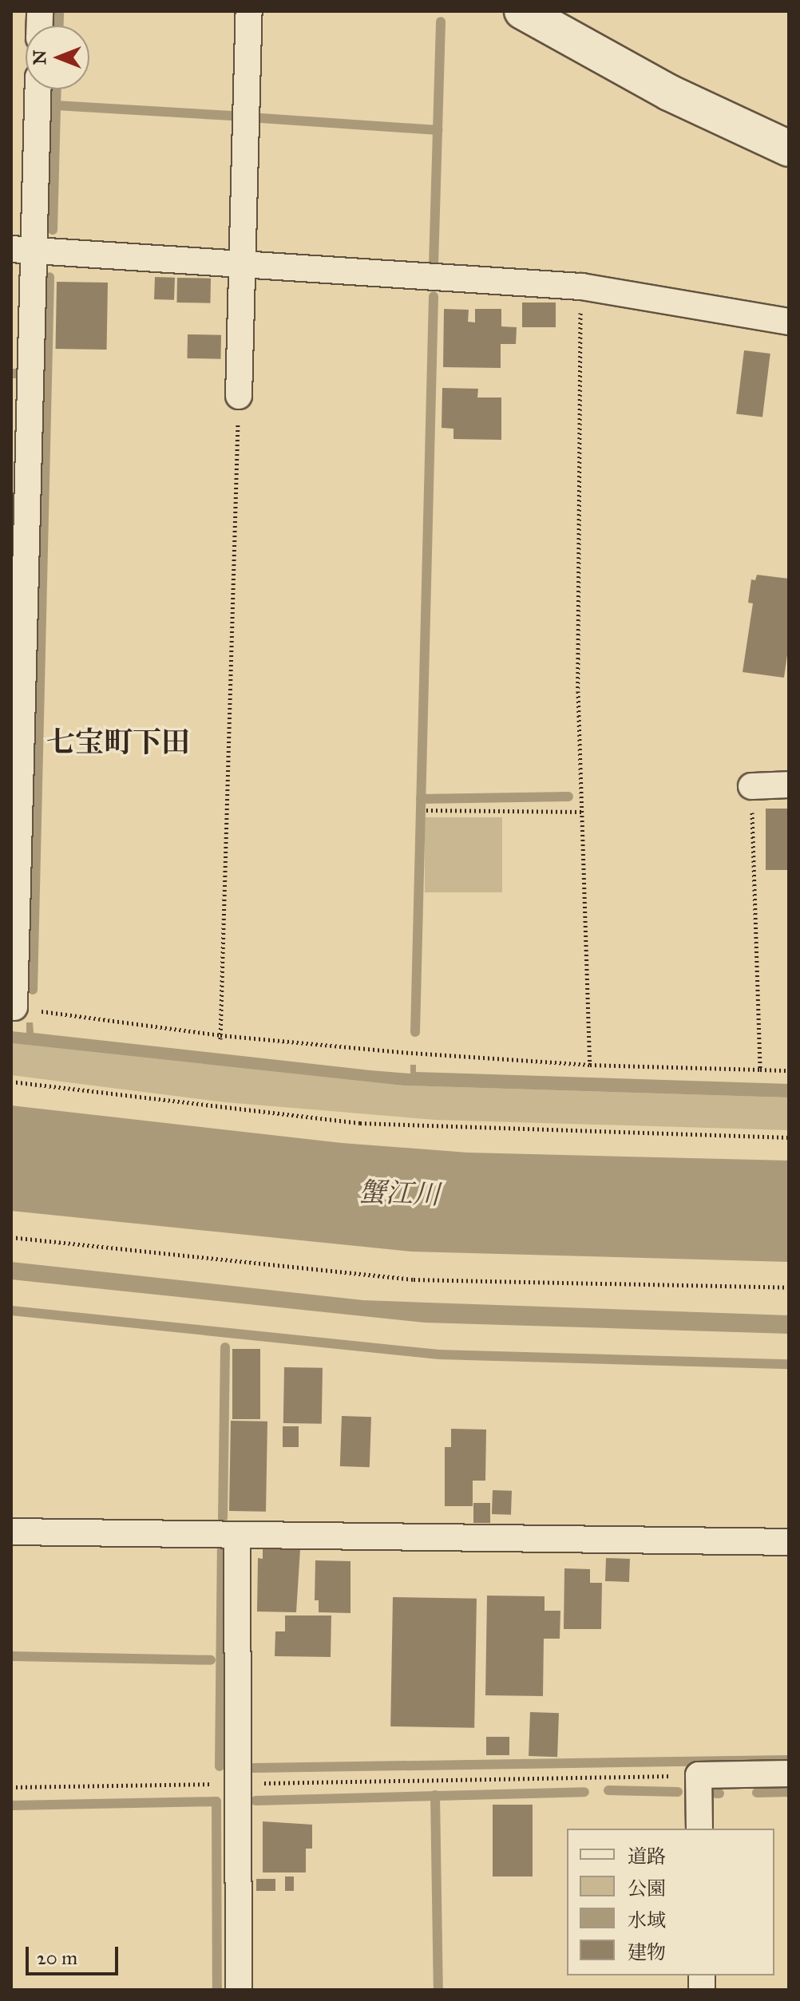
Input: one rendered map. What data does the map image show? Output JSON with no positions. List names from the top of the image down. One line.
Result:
{"districts":["七宝町下田"],"water":["蟹江川"],"legend":["道路","公園","水域","建物"],"scale_bar":"20 m","north":"left"}
